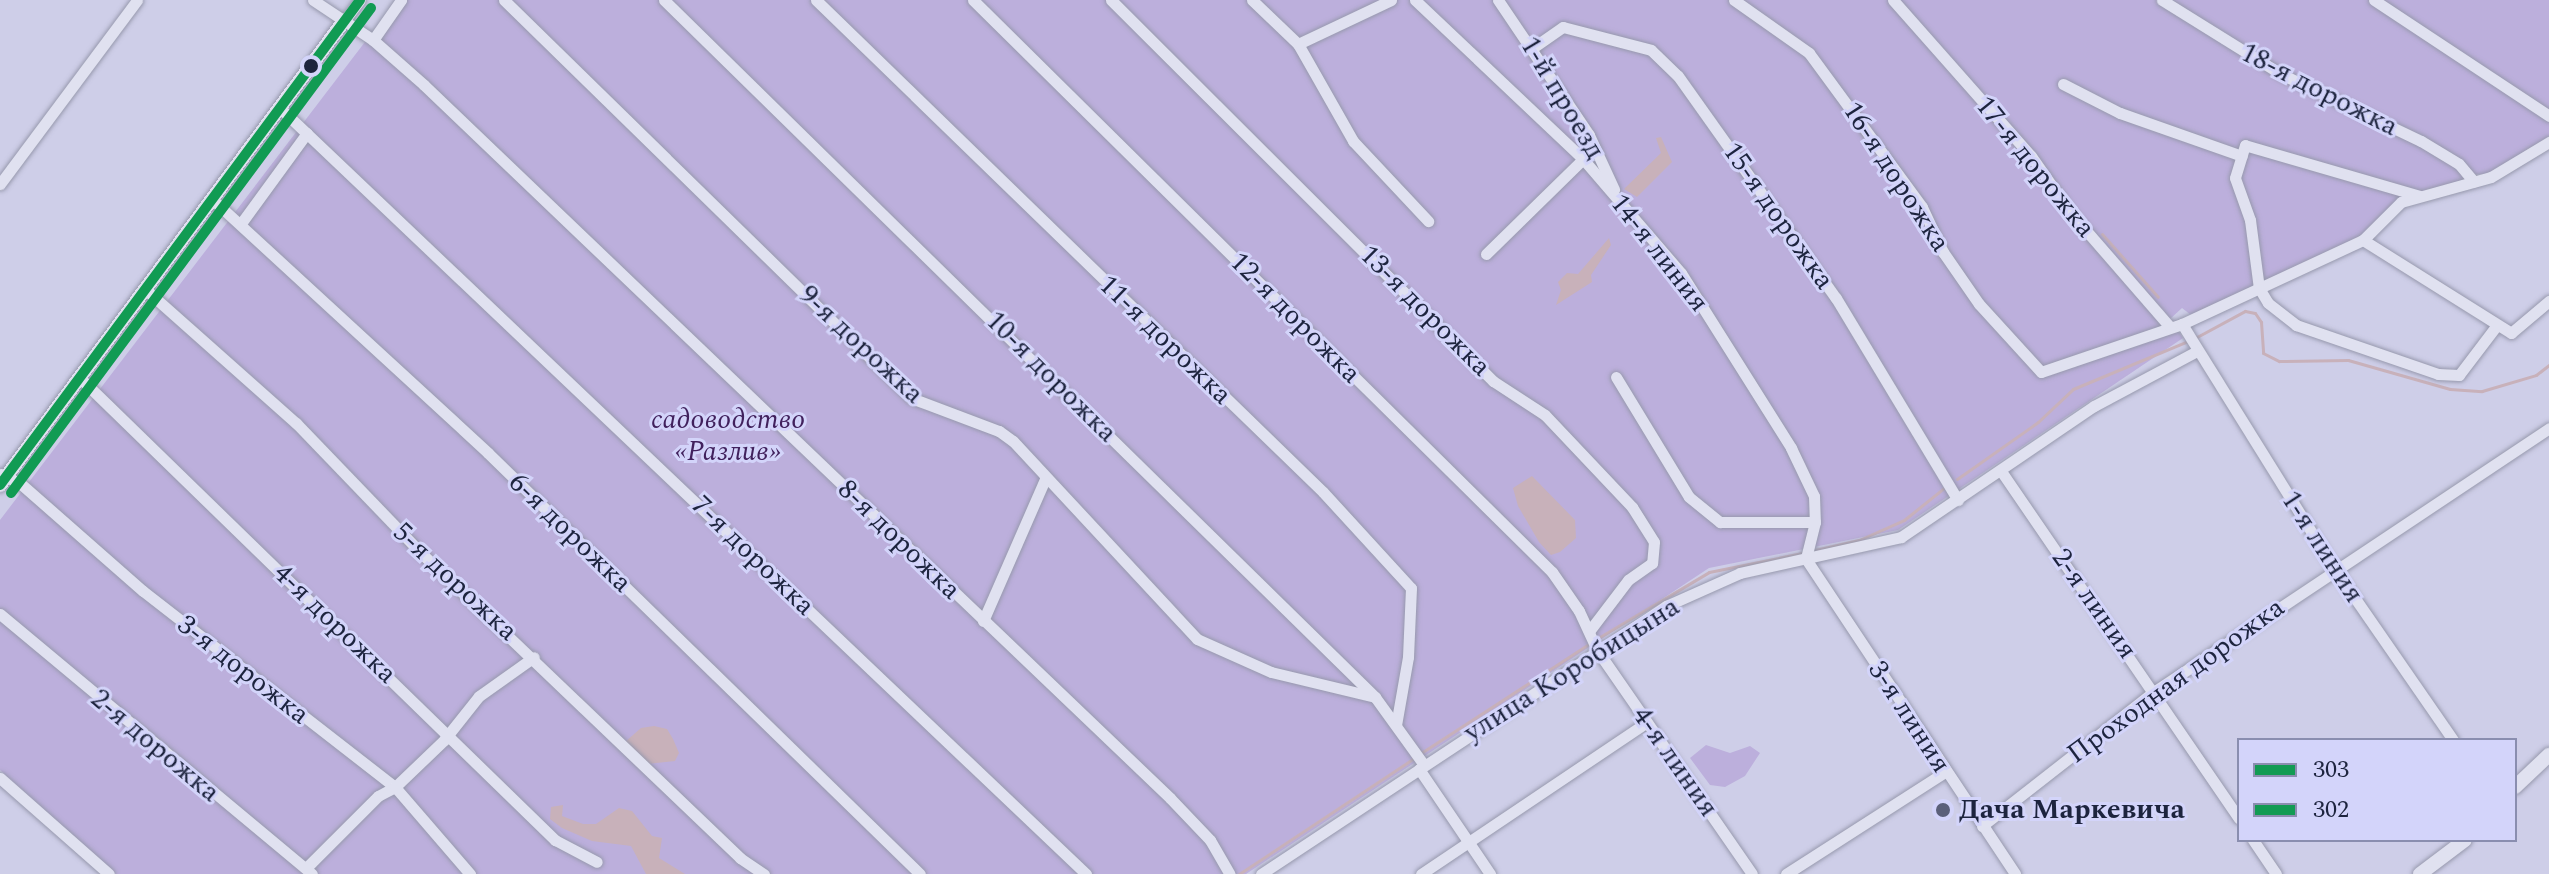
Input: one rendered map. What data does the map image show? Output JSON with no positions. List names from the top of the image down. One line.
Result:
{"streets":{"street":["18-я дорожка","1-й проезд","17-я дорожка","16-я дорожка","15-я дорожка","14-я линия","13-я дорожка","12-я дорожка","11-я дорожка","9-я дорожка","10-я дорожка","6-я дорожка","8-я дорожка","1-я линия","7-я дорожка","5-я дорожка","2-я линия","4-я дорожка","3-я дорожка","улица Коробицына","Проходная дорожка","3-я линия","2-я дорожка","4-я линия"]},"crossings":[["1-й проезд","15-я дорожка"],["1-й проезд","14-я линия"],["17-я дорожка","16-я дорожка"],["17-я дорожка","1-я линия"],["17-я дорожка","улица Коробицына"],["16-я дорожка","1-я линия"],["16-я дорожка","улица Коробицына"],["15-я дорожка","улица Коробицына"],["14-я линия","улица Коробицына"],["14-я линия","3-я линия"],["13-я дорожка","12-я дорожка"],["12-я дорожка","улица Коробицына"],["12-я дорожка","4-я линия"],["11-я дорожка","10-я дорожка"],["9-я дорожка","10-я дорожка"],["10-я дорожка","улица Коробицына"],["1-я линия","улица Коробицына"],["1-я линия","Проходная дорожка"],["2-я линия","улица Коробицына"],["2-я линия","Проходная дорожка"],["улица Коробицына","3-я линия"],["улица Коробицына","4-я линия"],["Проходная дорожка","3-я линия"]],"parks":["садоводство «Разлив»"],"places":["Дача Маркевича"],"lines":["transit line 303","transit line 302"],"legend":["303","302"]}
